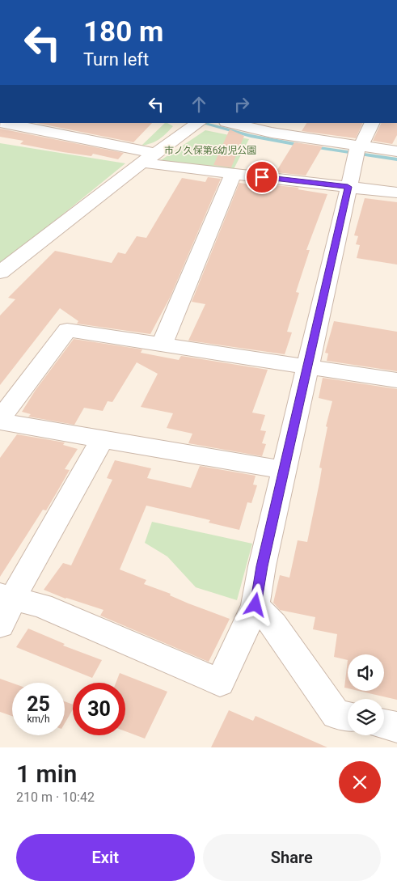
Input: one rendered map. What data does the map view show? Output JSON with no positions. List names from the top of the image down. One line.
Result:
{"parks":["市ノ久保第6幼児公園"],"page":{"turn":["180 m","Turn left"],"speed":"25 km/h","limit":"30","heading":["1 min","210 m · 10:42"],"buttons":["Exit","Share"]}}
